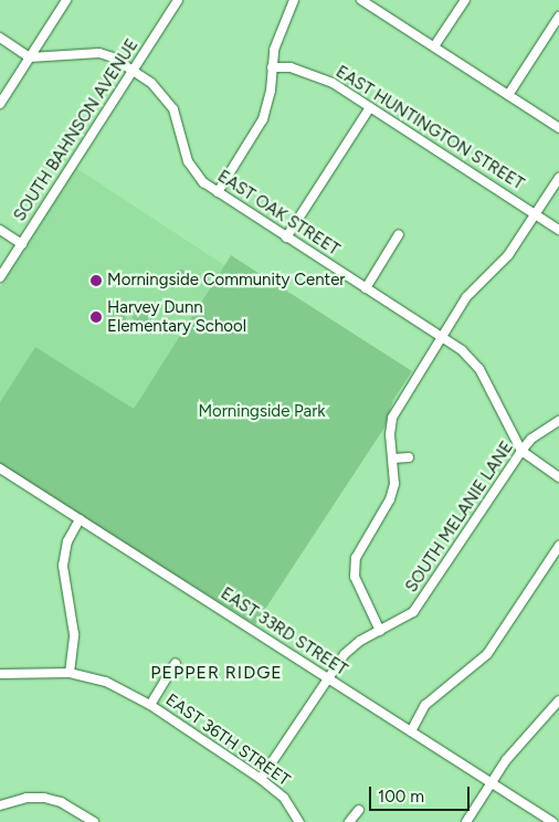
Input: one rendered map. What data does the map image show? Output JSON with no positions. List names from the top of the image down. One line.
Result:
{"streets":{"street":["EAST HUNTINGTON STREET","SOUTH BAHNSON AVENUE","EAST OAK STREET","SOUTH MELANIE LANE","EAST 33RD STREET","EAST 36TH STREET"]},"crossings":[["SOUTH BAHNSON AVENUE","EAST OAK STREET"],["EAST OAK STREET","SOUTH MELANIE LANE"],["SOUTH MELANIE LANE","EAST 33RD STREET"],["SOUTH MELANIE LANE","EAST 36TH STREET"]],"districts":["PEPPER RIDGE"],"parks":["Morningside Park"],"places":["Morningside Community Center","Harvey Dunn Elementary School"],"scale_bar":"100 m"}
